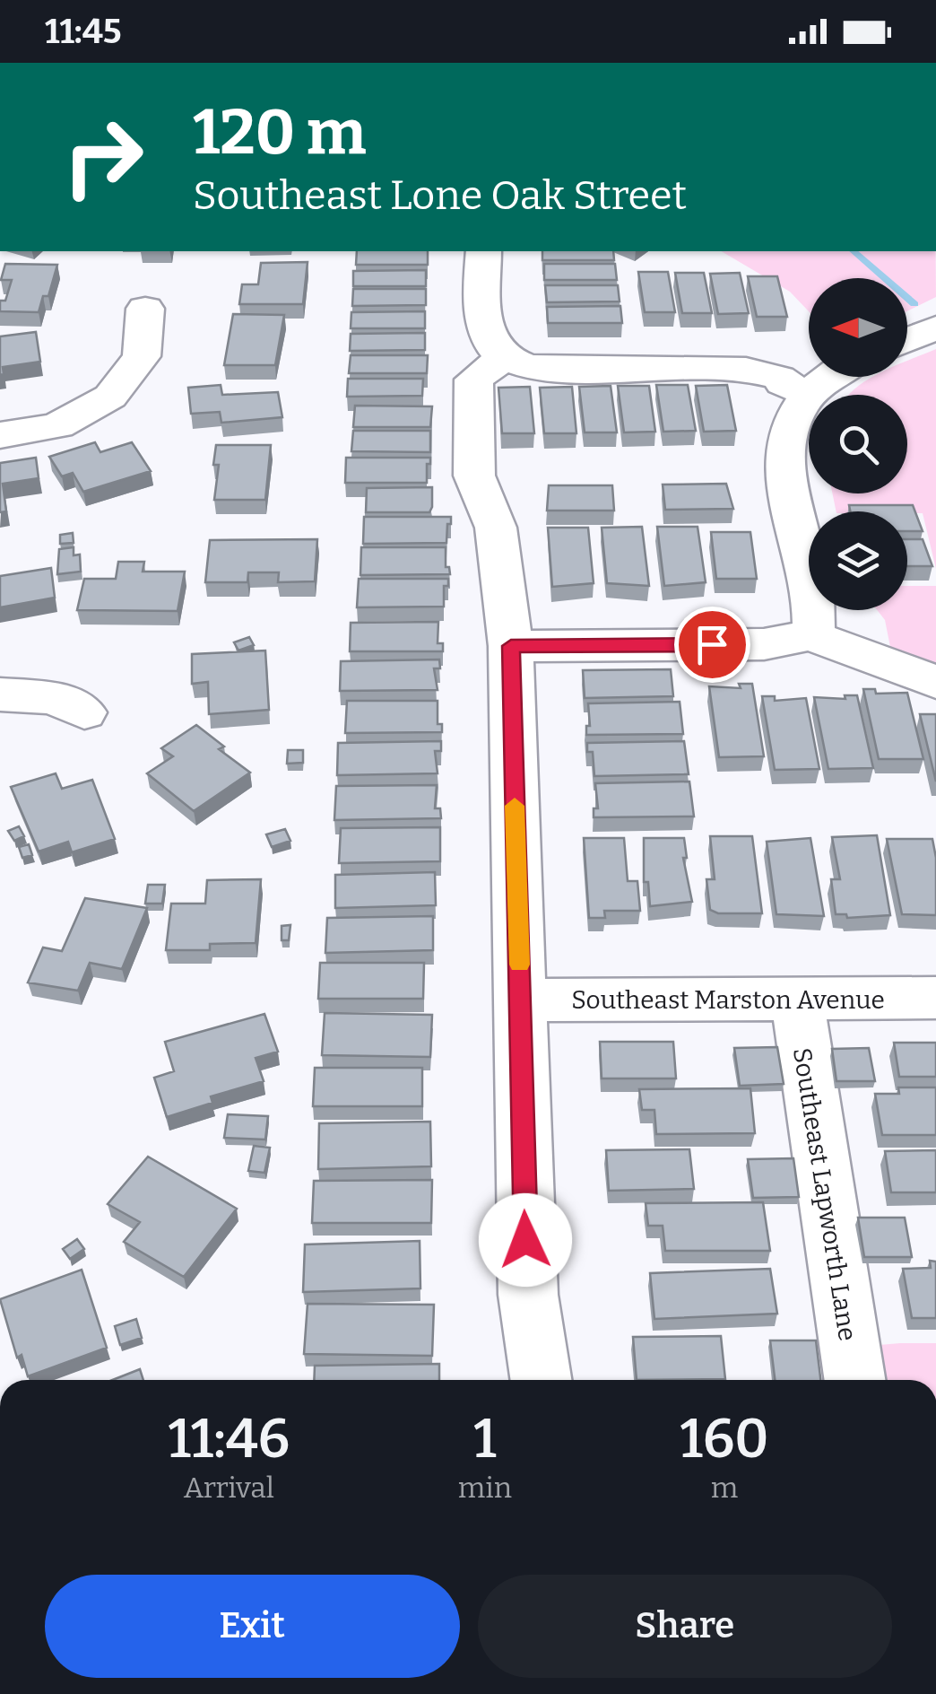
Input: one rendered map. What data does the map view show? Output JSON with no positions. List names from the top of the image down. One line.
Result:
{"streets":{"street":["Southeast Marston Avenue","Southeast Lapworth Lane"]},"crossings":[["Southeast Marston Avenue","Southeast Lapworth Lane"]],"north":"left","page":{"status":"11:45","turn":["120 m","Southeast Lone Oak Street"],"eta":["11:46","Arrival","1","min","160","m"],"buttons":["Exit","Share"]}}
